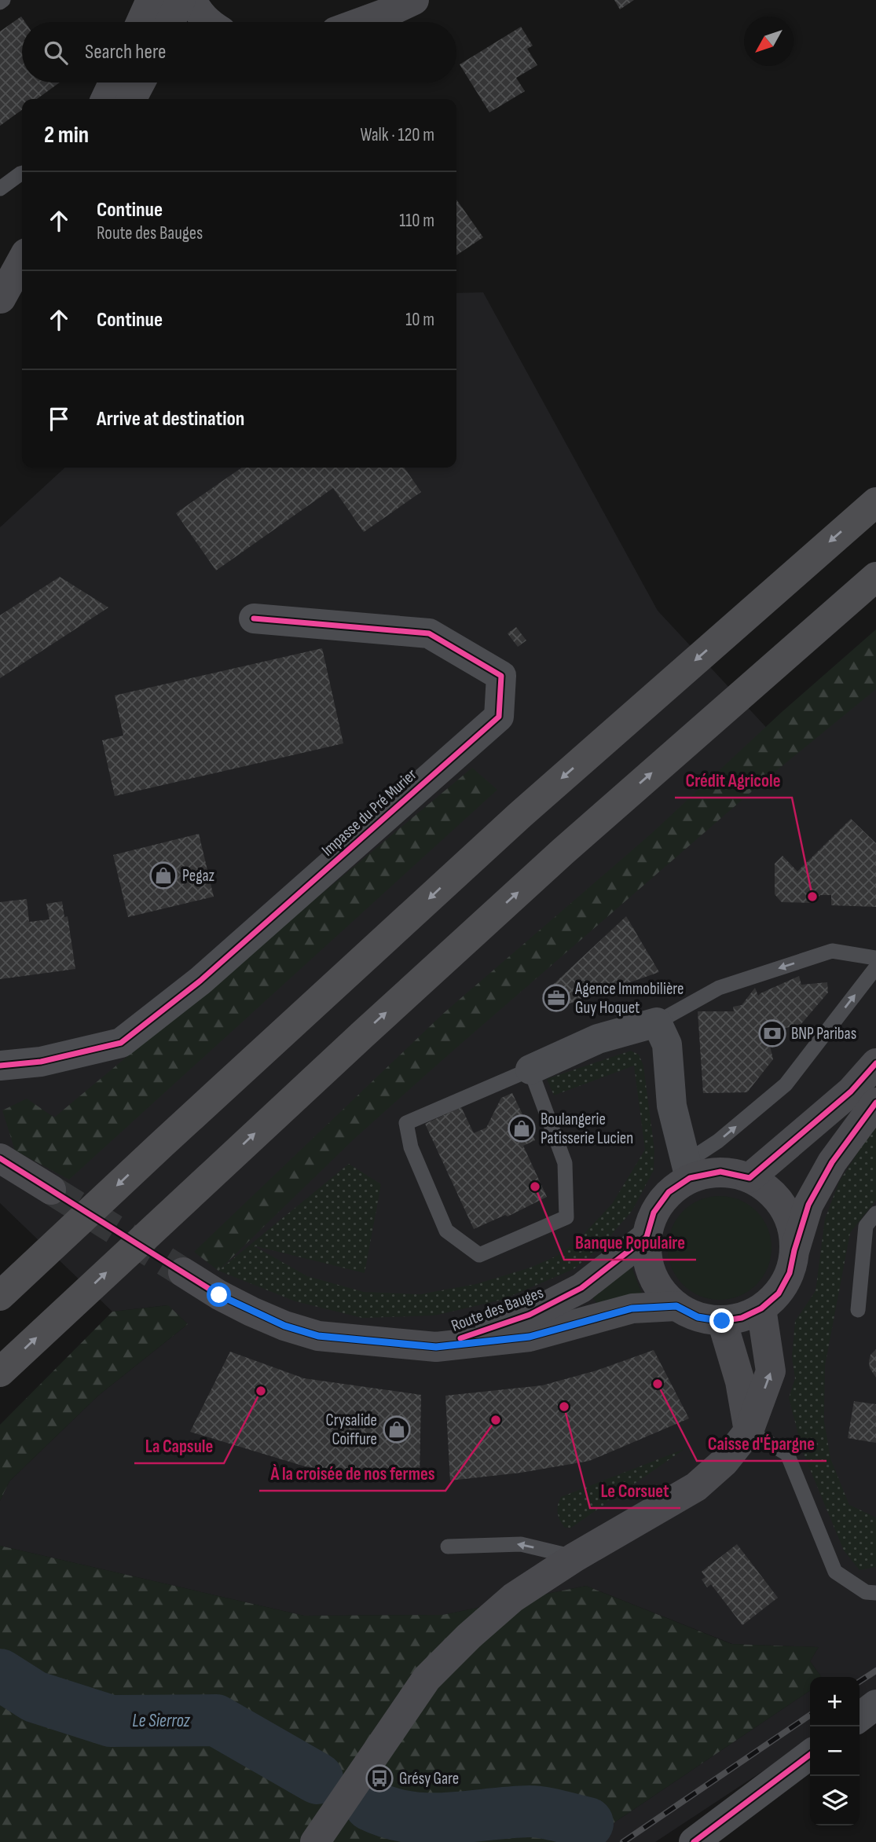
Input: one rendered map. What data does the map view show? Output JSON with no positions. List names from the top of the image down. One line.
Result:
{"streets":{"main road":["Route des Bauges"],"street":["Impasse du Pré Murier"]},"water":["Le Sierroz"],"places":{"shop":["Pegaz","Boulangerie Patisserie Lucien","Crysalide Coiffure"],"other":["Crédit Agricole","Banque Populaire","Caisse d'Épargne","La Capsule","Le Corsuet","À la croisée de nos fermes"],"office":["Agence Immobilière Guy Hoquet"],"bank":["BNP Paribas"],"bus stop":["Grésy Gare"]},"north":"bottom left","page":{"search":"Search here","heading":["2 min","Walk · 120 m"],"list":[["Continue","Route des Bauges","110 m"],["Continue","10 m"],"Arrive at destination"],"map_buttons":["+","−"]}}
